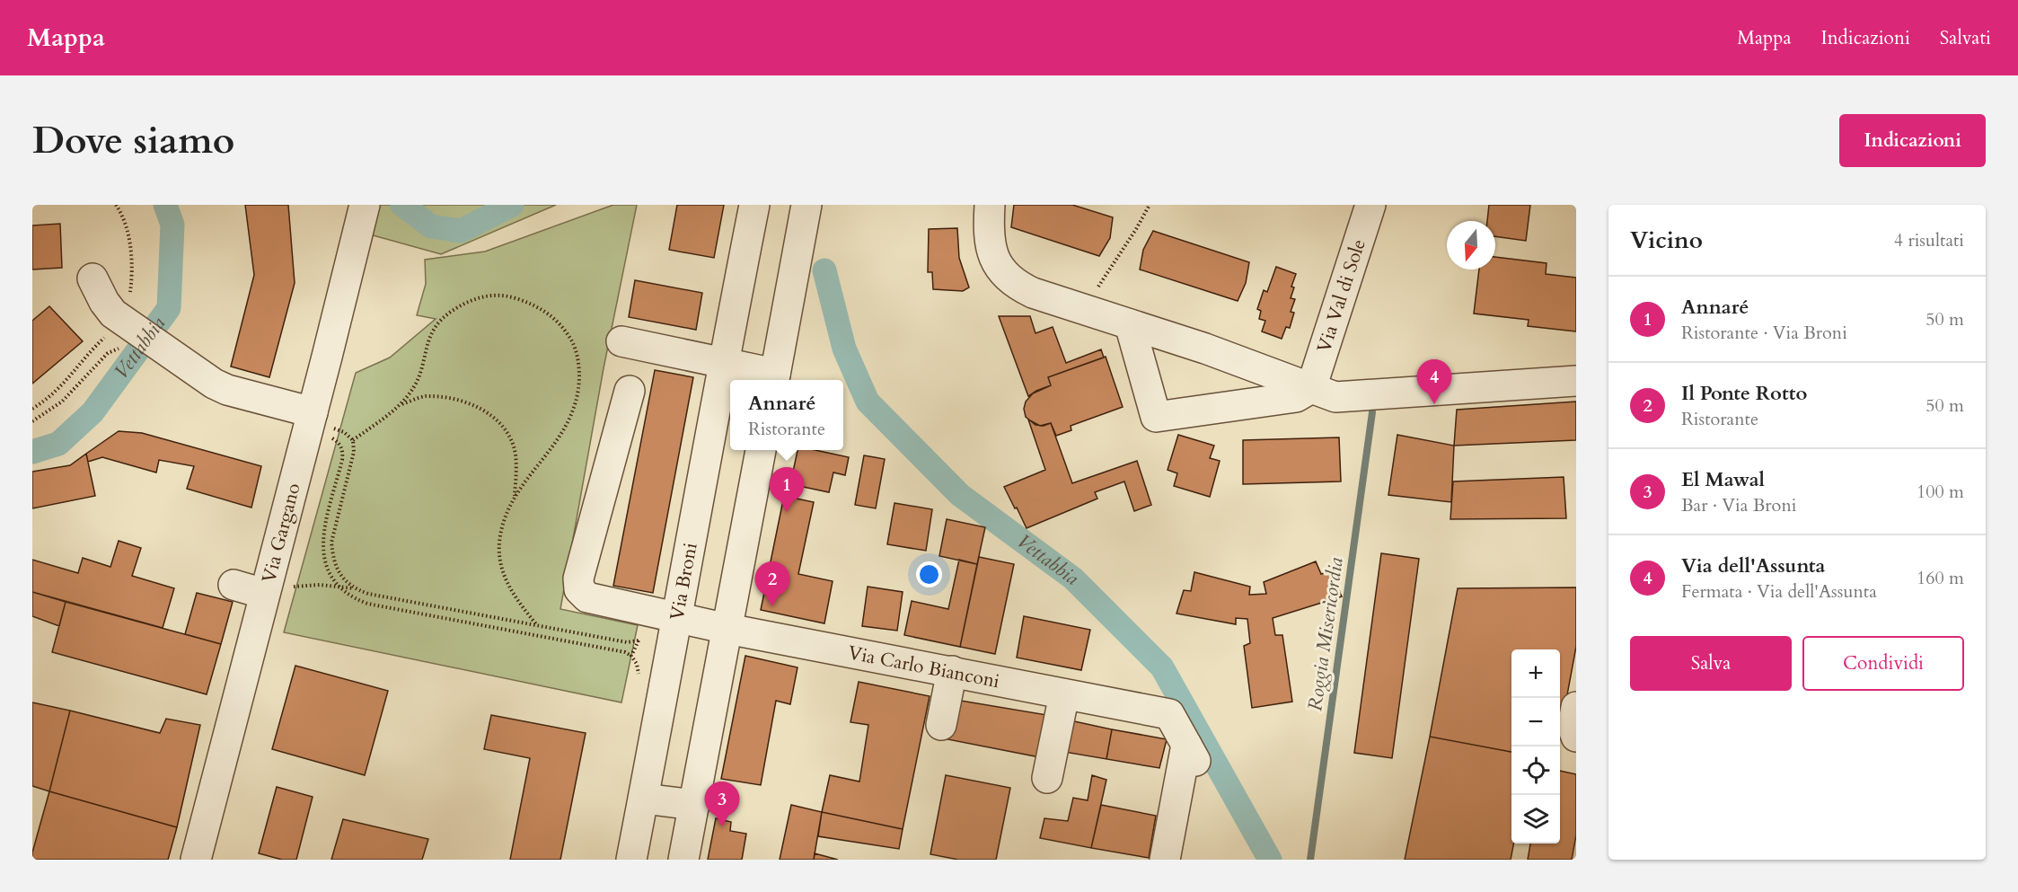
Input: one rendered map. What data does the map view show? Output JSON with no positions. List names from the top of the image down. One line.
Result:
{"streets":{"street":["Via Val di Sole","Via Gargano","Via Broni","Via Carlo Bianconi"]},"crossings":[["Via Broni","Via Carlo Bianconi"]],"water":["Vettabbia","Roggia Misericordia"],"north":"bottom","page":{"header":"Mappa","nav":["Mappa","Indicazioni","Salvati"],"buttons":["Indicazioni",["Salva","Condividi"]],"title":"Dove siamo","heading":["Vicino","4 risultati"],"list":[{"mark":"1","name":"Annaré","note":"Ristorante · Via Broni","value":"50 m"},{"mark":"2","name":"Il Ponte Rotto","note":"Ristorante","value":"50 m"},{"mark":"3","name":"El Mawal","note":"Bar · Via Broni","value":"100 m"},{"mark":"4","name":"Via dell'Assunta","note":"Fermata · Via dell'Assunta","value":"160 m"}],"pins":["4","1","2","3"],"popup":["Annaré","Ristorante"],"map_buttons":["+","−"]}}
